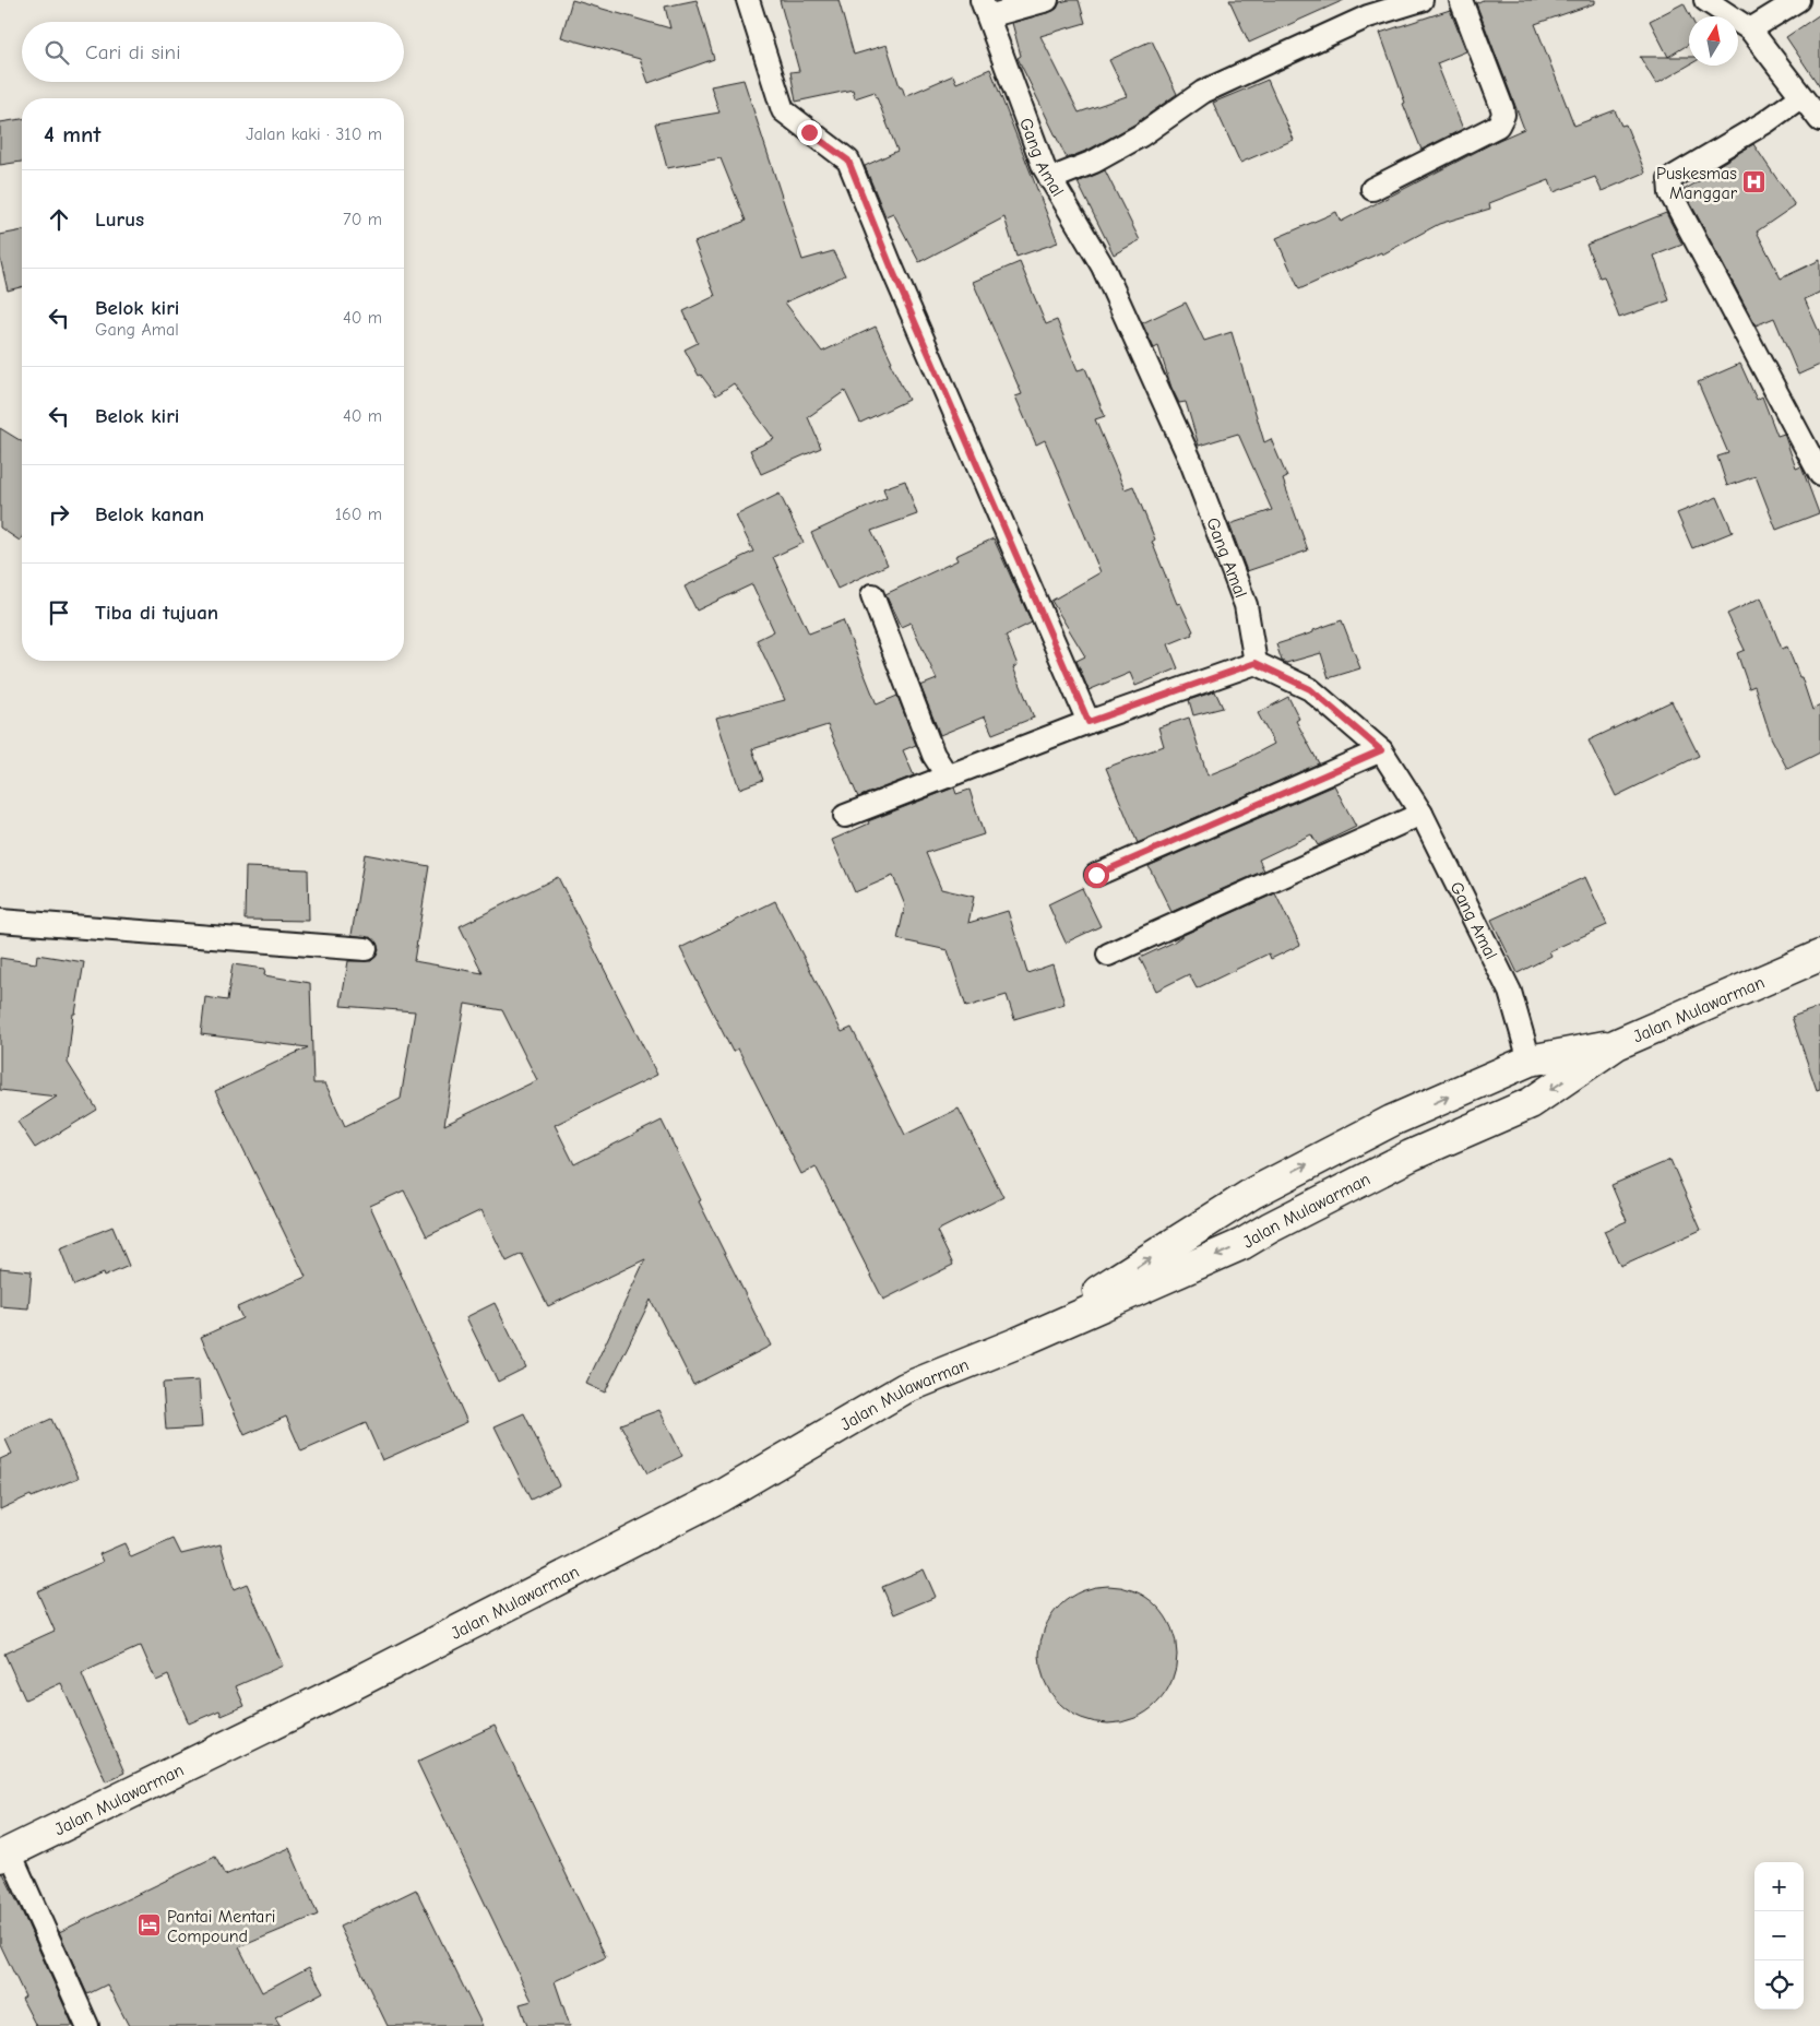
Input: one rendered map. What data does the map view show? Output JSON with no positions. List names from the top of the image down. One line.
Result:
{"streets":{"highway":["Jalan Mulawarman"],"street":["Gang Amal"]},"places":{"hospital":["Puskesmas Manggar"],"hotel":["Pantai Mentari Compound"]},"north":"top","page":{"search":"Cari di sini","heading":["4 mnt","Jalan kaki · 310 m"],"list":[["Lurus","70 m"],["Belok kiri","Gang Amal","40 m"],["Belok kiri","40 m"],["Belok kanan","160 m"],"Tiba di tujuan"],"map_buttons":["+","−"]}}
